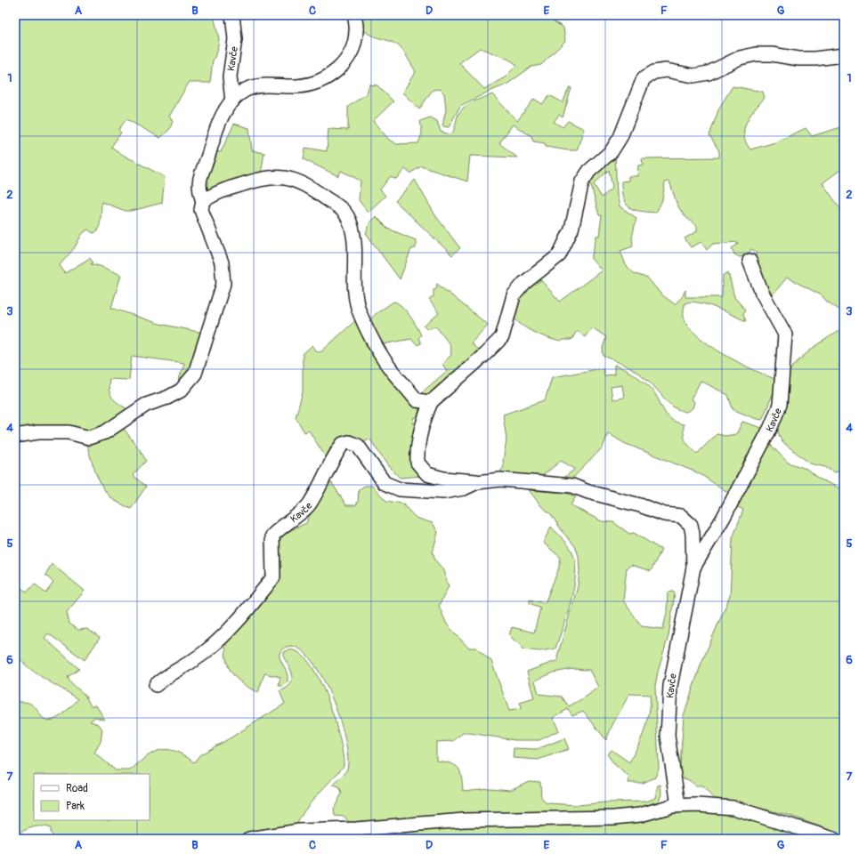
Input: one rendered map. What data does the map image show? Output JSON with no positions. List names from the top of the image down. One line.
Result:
{"streets":{"street":["Kavče"]},"legend":["Road","Park"],"grid":{"columns":["A","B","C","D","E","F","G"],"rows":["1","2","3","4","5","6","7"]}}
